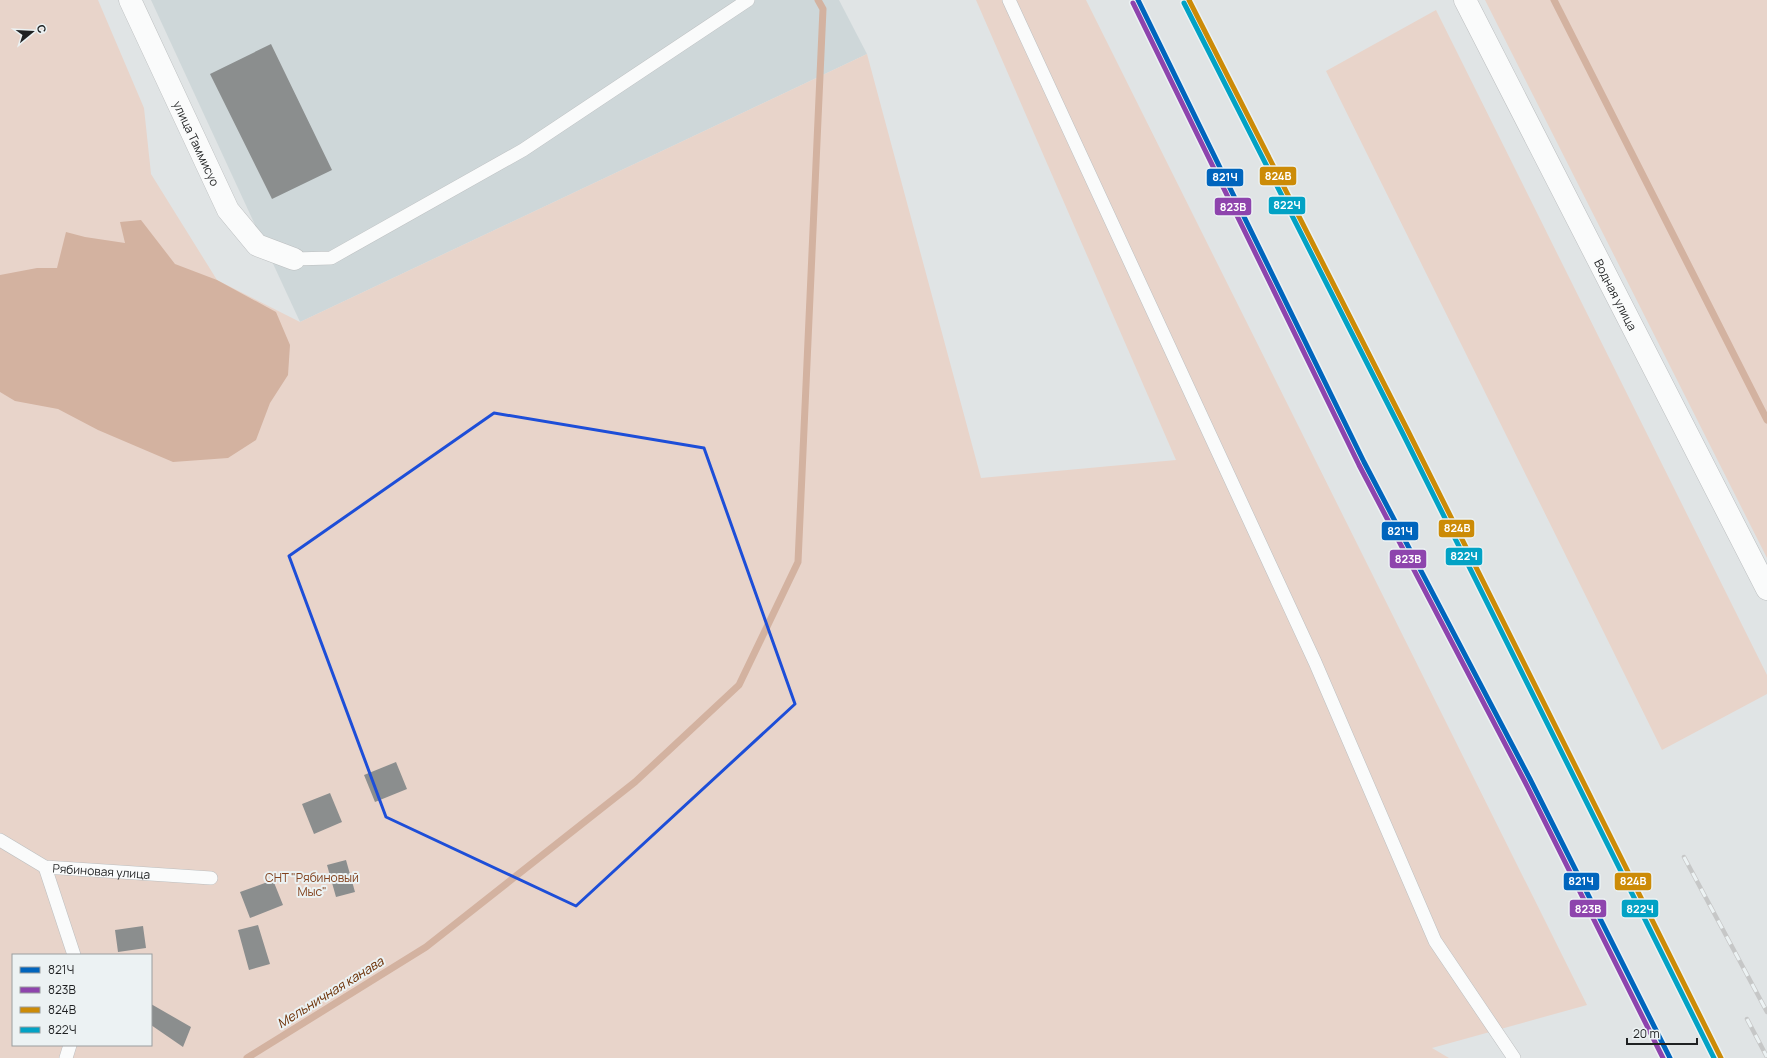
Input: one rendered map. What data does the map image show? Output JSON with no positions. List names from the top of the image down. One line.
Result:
{"streets":{"street":["улица Таммисуо","Водная улица"],"lane":["Рябиновая улица"]},"water":["Мельничная канава"],"parks":["СНТ \"Рябиновый Мыс\""],"lines":["transit line 821Ч","transit line 824В","transit line 823В","transit line 822Ч"],"legend":["821Ч","823В","824В","822Ч"],"scale_bar":"20 m","north":"right"}
